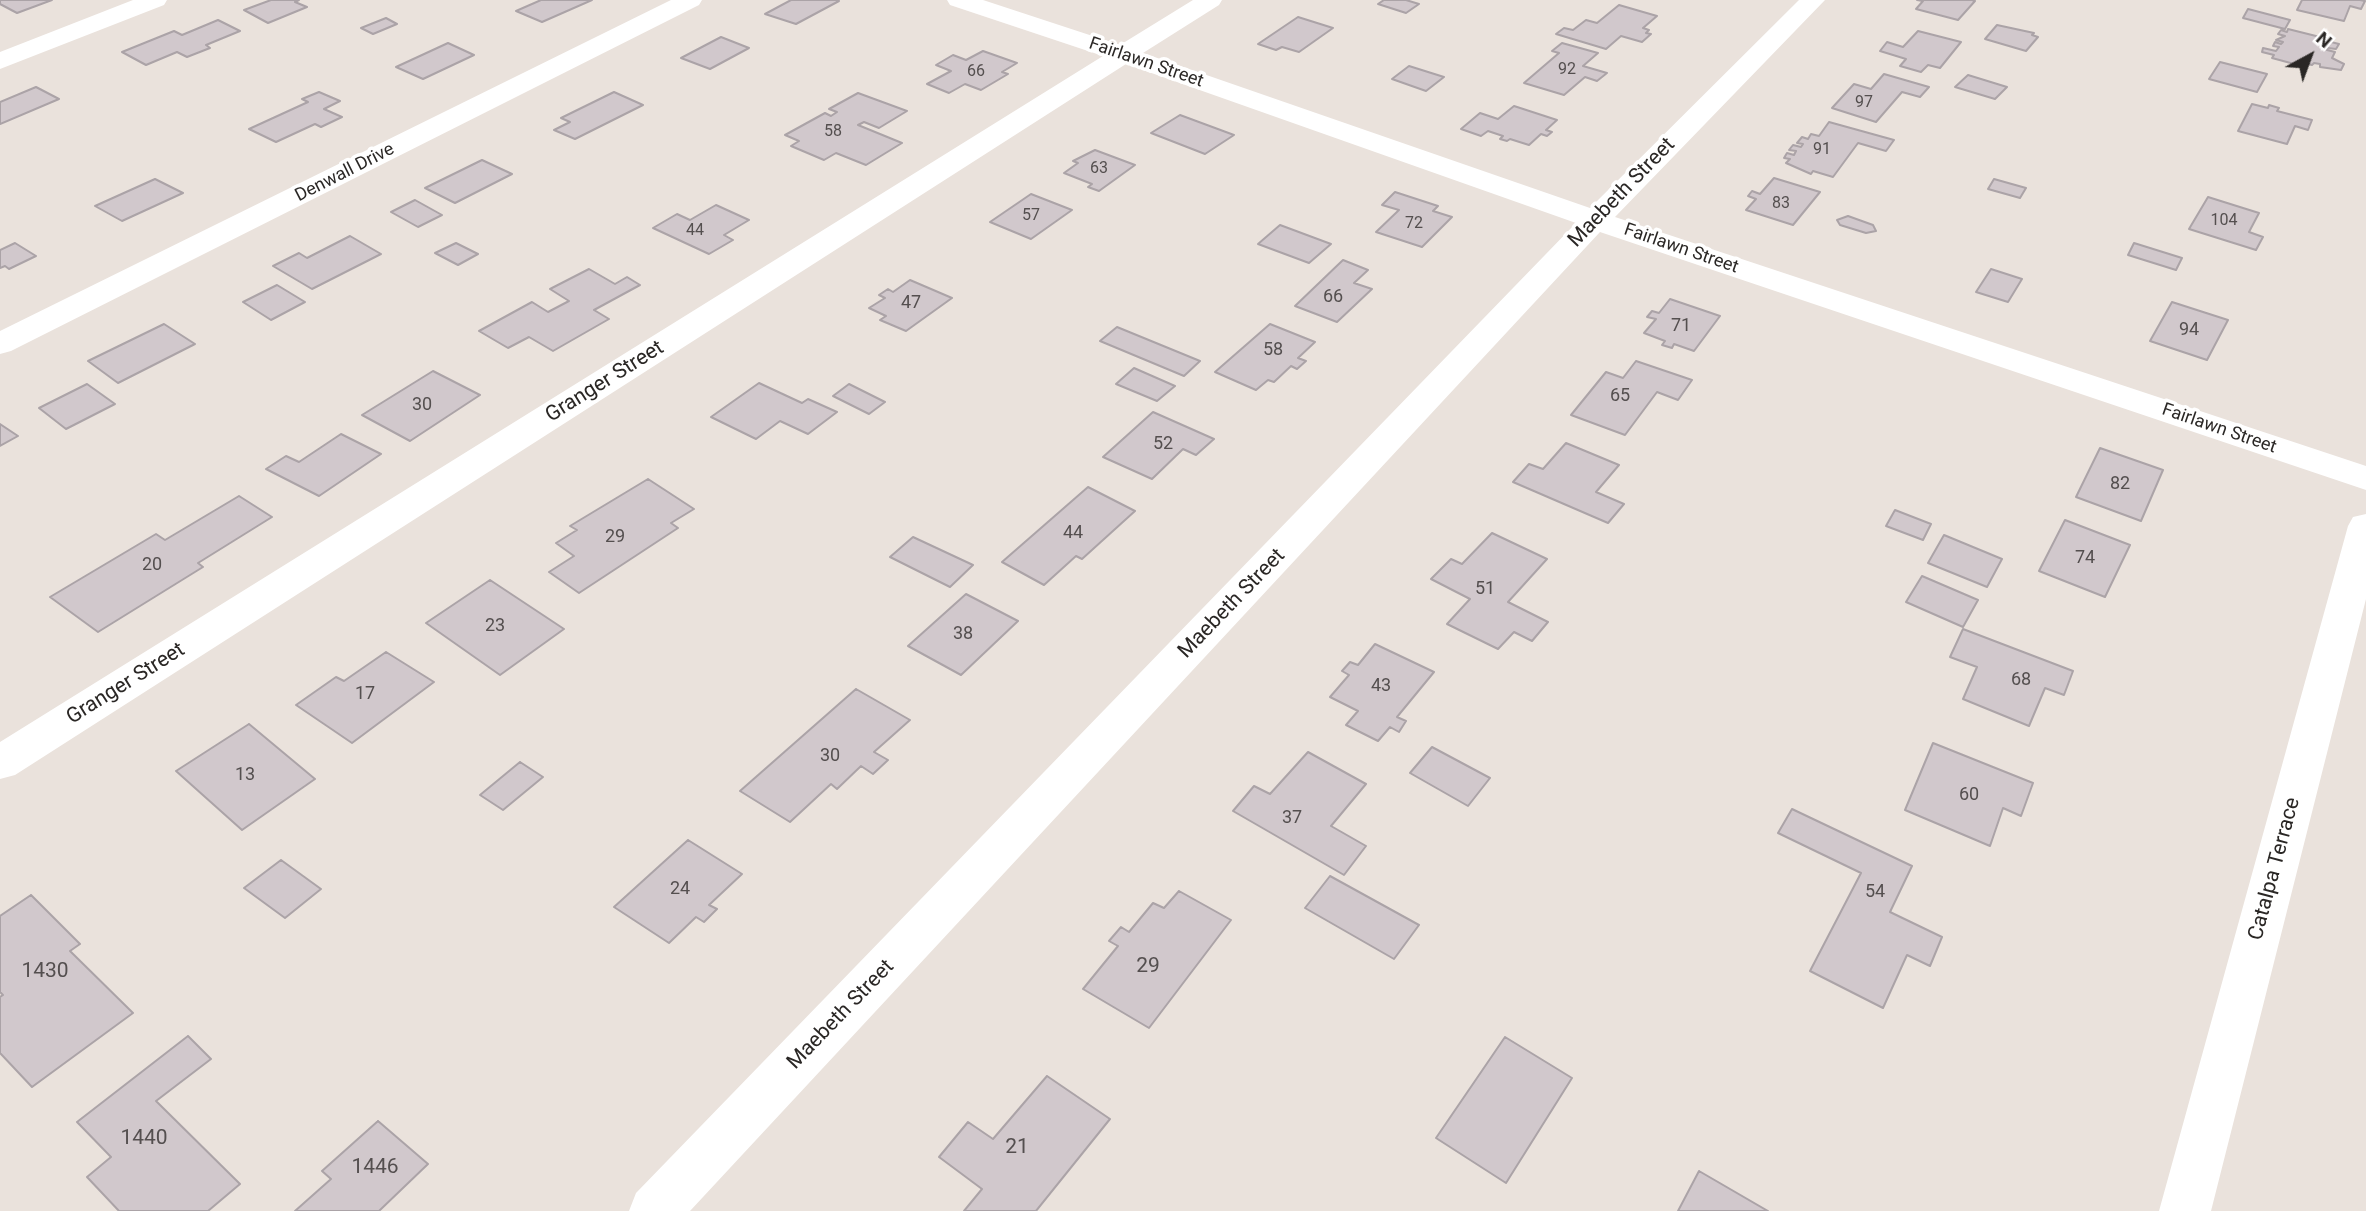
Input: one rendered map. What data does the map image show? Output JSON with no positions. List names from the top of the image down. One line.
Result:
{"streets":{"street":["Fairlawn Street","Denwall Drive","Maebeth Street","Granger Street","Catalpa Terrace"]},"crossings":[["Fairlawn Street","Maebeth Street"],["Fairlawn Street","Granger Street"]],"house_numbers":["92","66","97","58","91","63","83","57","104","72","44","66","47","71","94","58","65","30","52","82","44","29","74","20","51","23","38","68","43","17","30","13","60","37","24","54","29","1430","1440","21","1446"],"north":"top right"}
